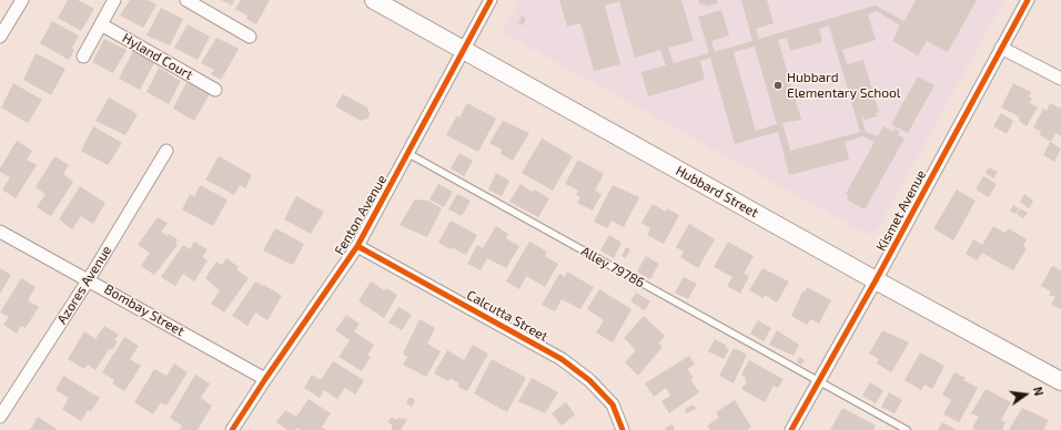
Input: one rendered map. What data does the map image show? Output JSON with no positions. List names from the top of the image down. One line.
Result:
{"streets":{"main road":["Hubbard Street"],"street":["Hyland Court","Kismet Avenue","Fenton Avenue","Azores Avenue","Bombay Street","Calcutta Street"],"lane":["Alley 79786"]},"crossings":[["Hubbard Street","Kismet Avenue"],["Hubbard Street","Fenton Avenue"],["Kismet Avenue","Alley 79786"],["Fenton Avenue","Alley 79786"],["Fenton Avenue","Bombay Street"],["Fenton Avenue","Calcutta Street"],["Azores Avenue","Bombay Street"]],"places":["Hubbard Elementary School"],"north":"right"}
